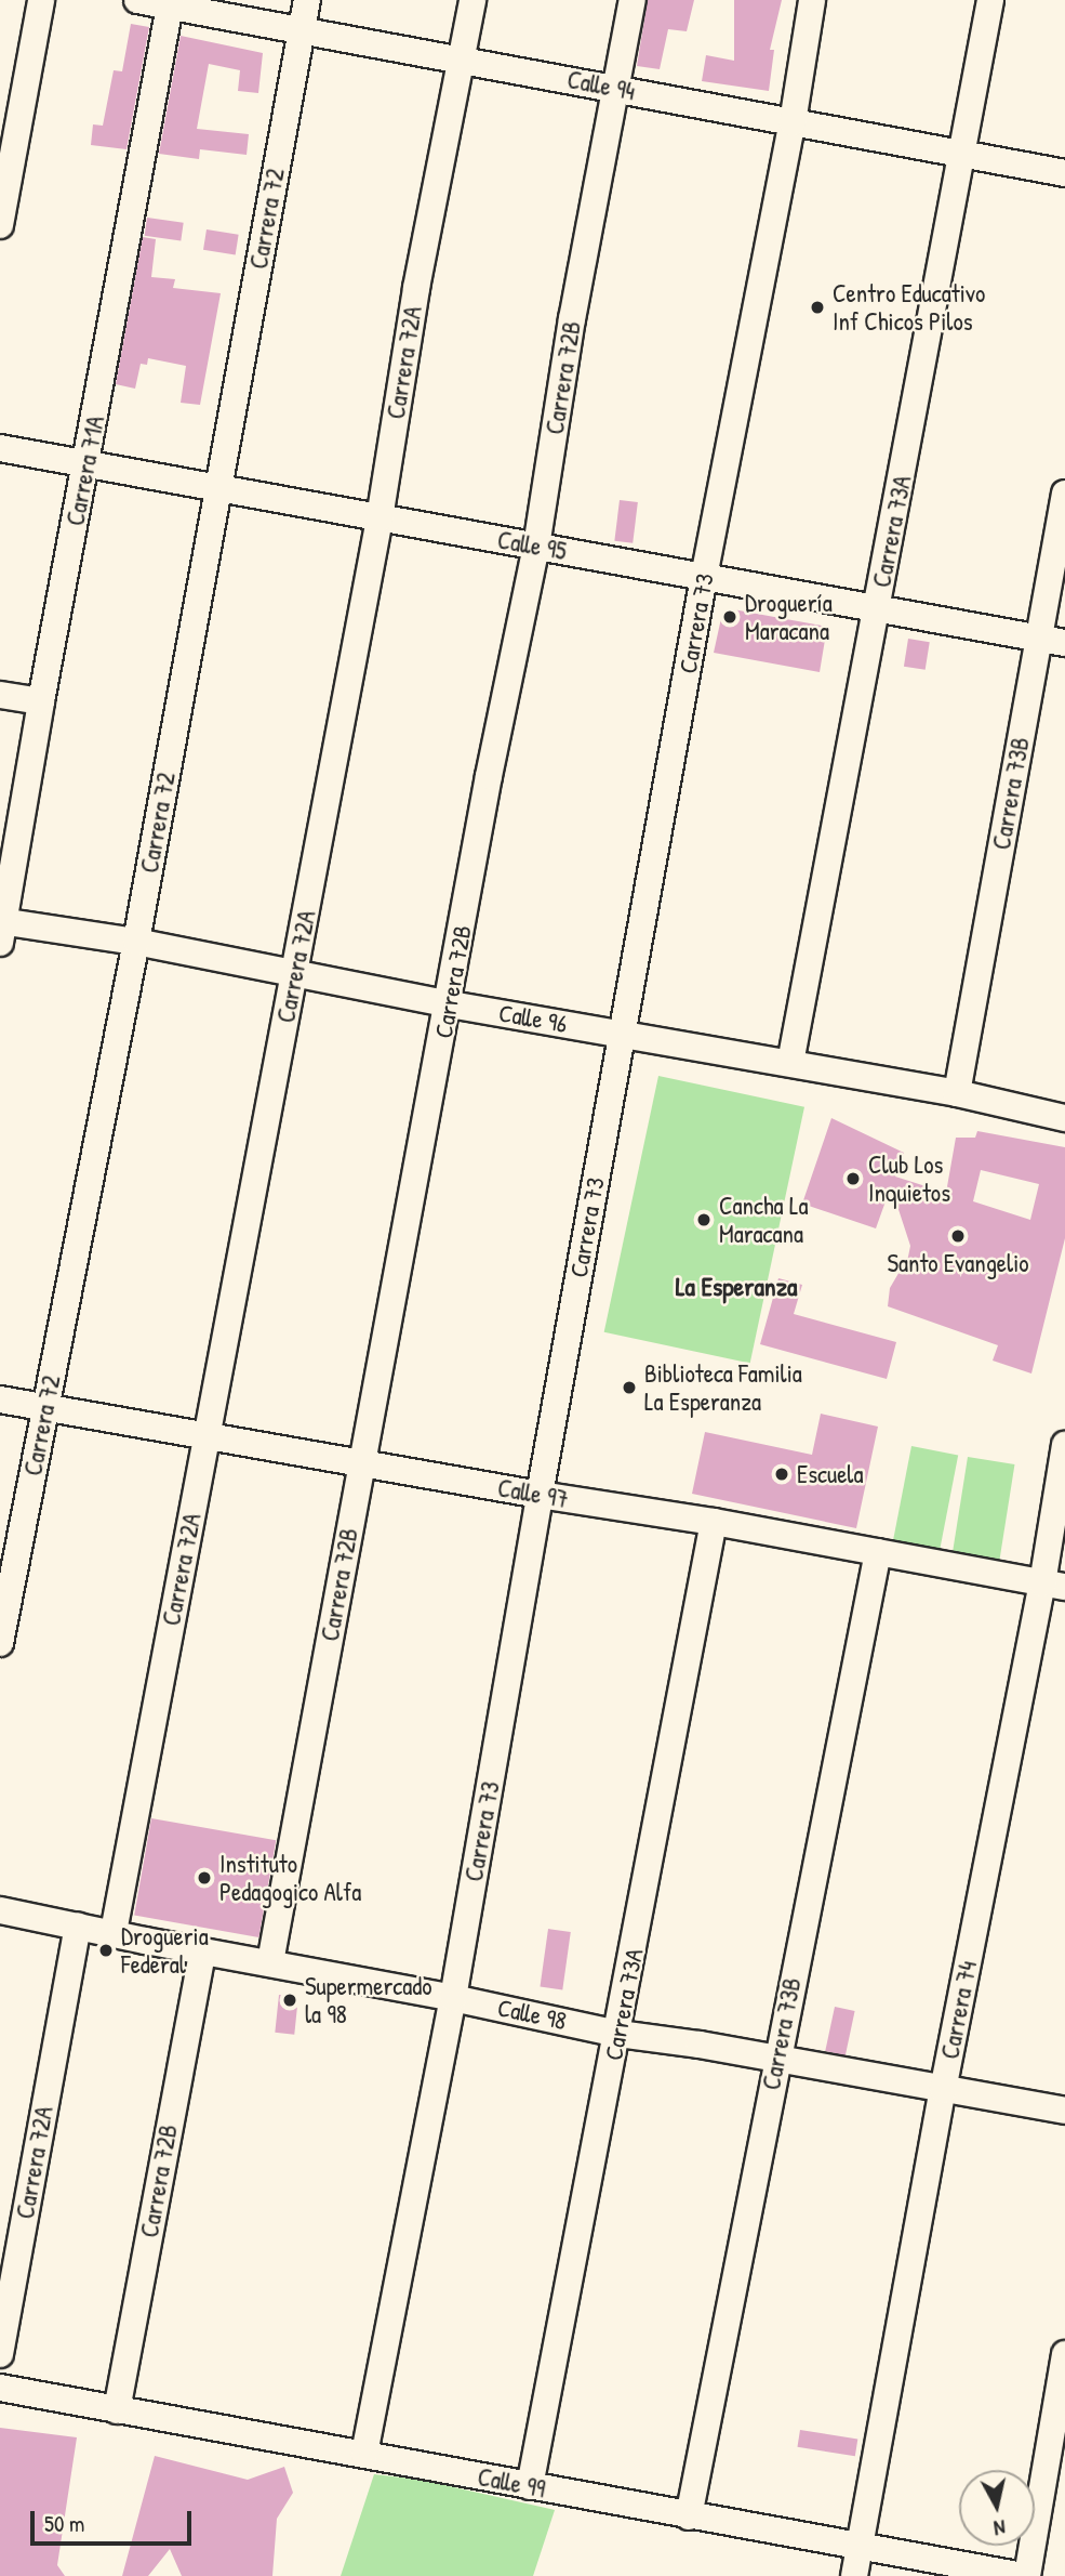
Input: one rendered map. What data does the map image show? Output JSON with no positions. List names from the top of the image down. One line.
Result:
{"streets":{"street":["Calle 94","Carrera 72","Carrera 72A","Carrera 72B","Carrera 71A","Carrera 73A","Calle 95","Carrera 73","Carrera 73B","Calle 96","Calle 97","Carrera 74","Calle 98","Calle 99"]},"crossings":[["Calle 94","Carrera 72"],["Calle 94","Carrera 72A"],["Calle 94","Carrera 72B"],["Calle 94","Carrera 71A"],["Calle 94","Carrera 73A"],["Calle 94","Carrera 73"],["Carrera 72","Calle 95"],["Carrera 72","Calle 96"],["Carrera 72","Calle 97"],["Carrera 72A","Calle 95"],["Carrera 72A","Calle 96"],["Carrera 72A","Calle 97"],["Carrera 72A","Calle 98"],["Carrera 72B","Calle 95"],["Carrera 72B","Calle 96"],["Carrera 72B","Calle 97"],["Carrera 72B","Calle 98"],["Carrera 72B","Calle 99"],["Carrera 71A","Calle 95"],["Carrera 71A","Calle 96"],["Carrera 73A","Calle 95"],["Carrera 73A","Calle 96"],["Carrera 73A","Calle 97"],["Carrera 73A","Calle 98"],["Carrera 73A","Calle 99"],["Calle 95","Carrera 73"],["Calle 95","Carrera 73B"],["Carrera 73","Calle 96"],["Carrera 73","Calle 97"],["Carrera 73","Calle 98"],["Carrera 73","Calle 99"],["Carrera 73B","Calle 96"],["Carrera 73B","Calle 97"],["Carrera 73B","Calle 98"],["Carrera 73B","Calle 99"],["Calle 97","Carrera 74"],["Carrera 74","Calle 98"],["Carrera 74","Calle 99"]],"districts":["La Esperanza"],"places":["Centro Educativo Inf Chicos Pilos","Droguería Maracana","Club Los Inquietos","Cancha La Maracana","Santo Evangelio","Biblioteca Familia La Esperanza","Escuela","Instituto Pedagogico Alfa","Drogueria Federal","Supermercado la 98"],"scale_bar":"50 m","north":"bottom"}
